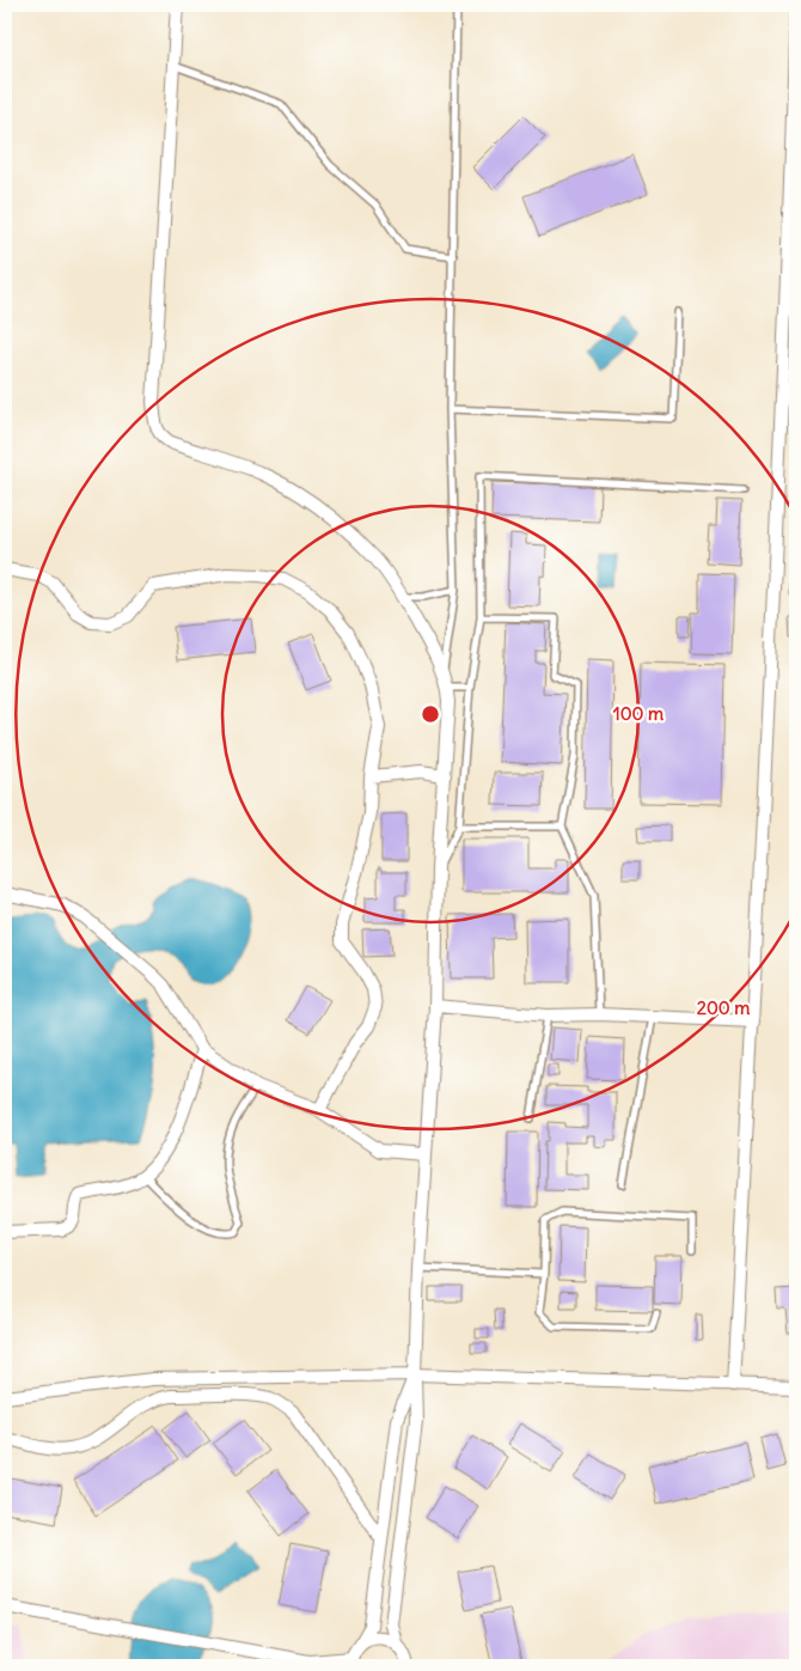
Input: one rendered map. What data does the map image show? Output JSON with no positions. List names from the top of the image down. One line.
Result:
{"rings":["100 m","200 m"]}
